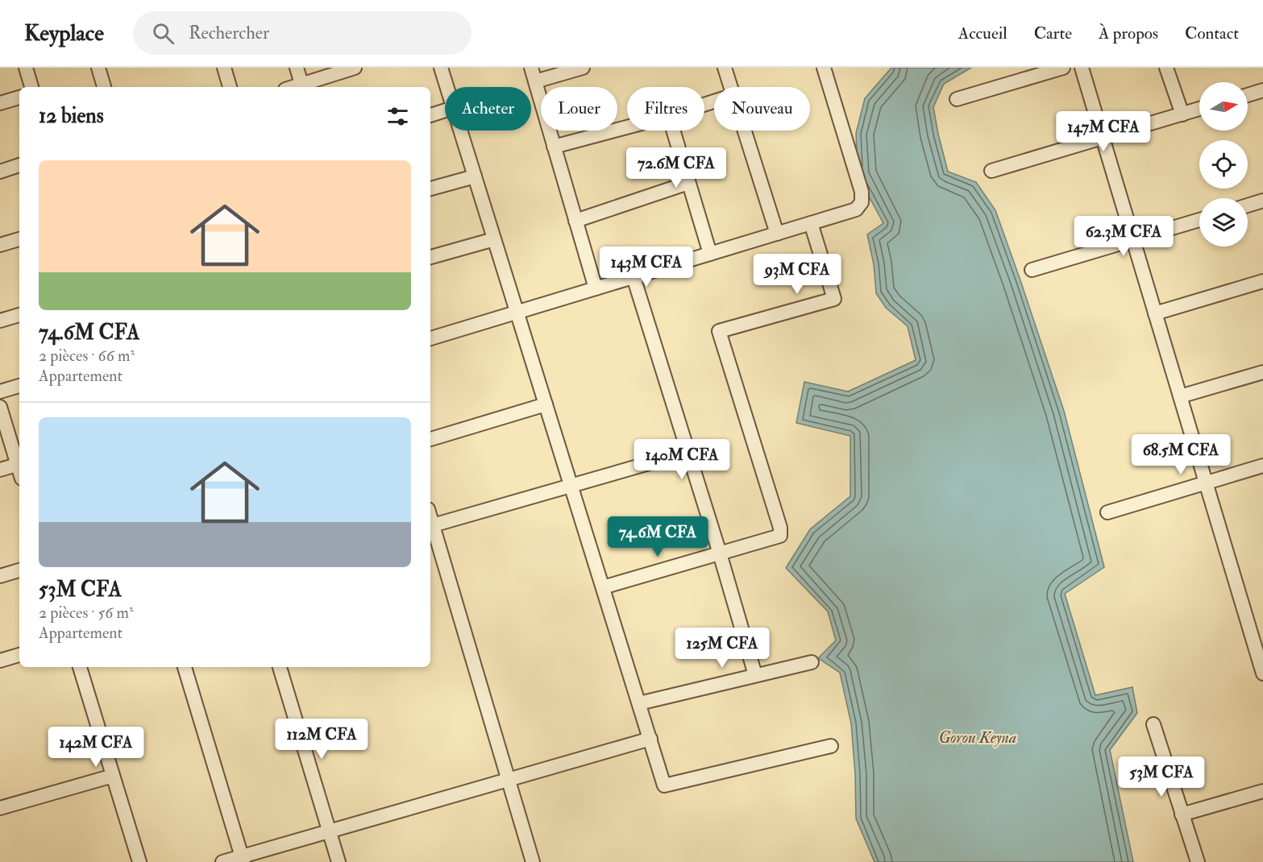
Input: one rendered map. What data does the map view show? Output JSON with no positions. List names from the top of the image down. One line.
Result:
{"water":["Gorou Keyna"],"north":"right","page":{"header":"Keyplace","search":"Rechercher","nav":["Accueil","Carte","À propos","Contact"],"chip":["Acheter","Louer","Filtres","Nouveau"],"heading":"12 biens","price":["147M CFA","72.6M CFA","62.3M CFA","143M CFA","93M CFA","68.5M CFA","140M CFA","74.6M CFA","125M CFA","112M CFA","142M CFA","53M CFA"],"list":[{"name":"74.6M CFA","note":"2 pièces · 66 m² · Appartement"},{"name":"53M CFA","note":"2 pièces · 56 m² · Appartement"}]}}
